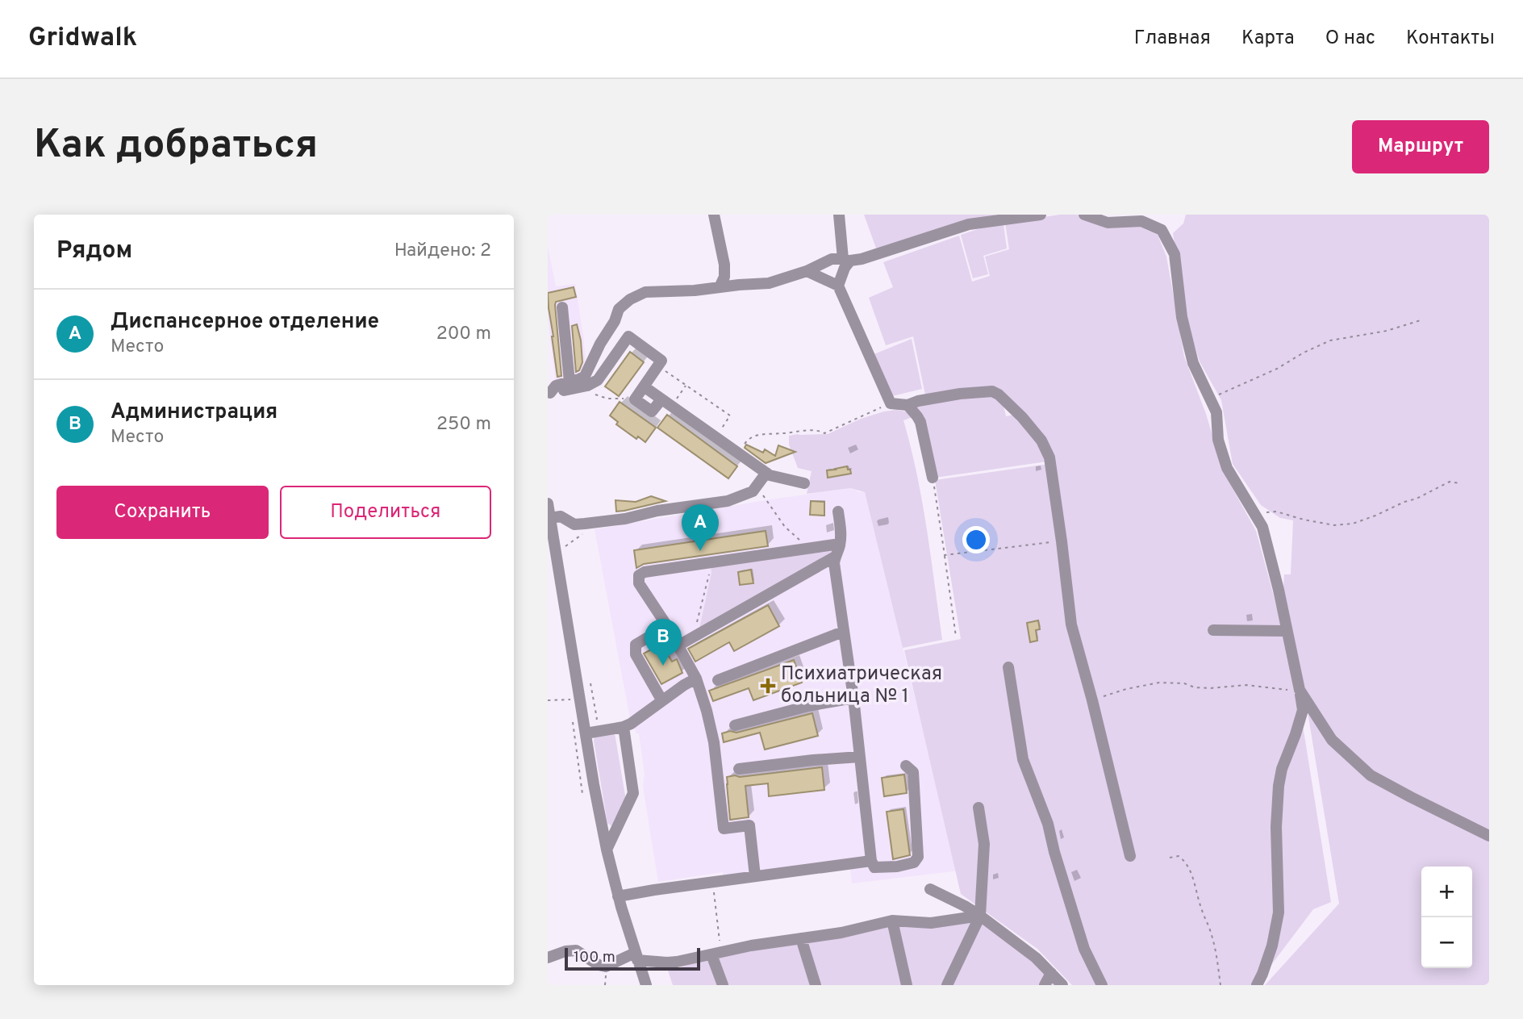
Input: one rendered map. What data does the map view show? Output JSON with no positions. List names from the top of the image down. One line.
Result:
{"places":{"health":["Психиатрическая больница № 1"]},"scale_bar":"100 m","page":{"header":"Gridwalk","nav":["Главная","Карта","О нас","Контакты"],"buttons":["Маршрут",["Сохранить","Поделиться"]],"title":"Как добраться","heading":["Рядом","Найдено: 2"],"list":[{"mark":"A","name":"Диспансерное отделение","note":"Место","value":"200 m"},{"mark":"B","name":"Администрация","note":"Место","value":"250 m"}],"pins":["A","B"],"map_buttons":["+","−"],"scale":"100 m"}}
